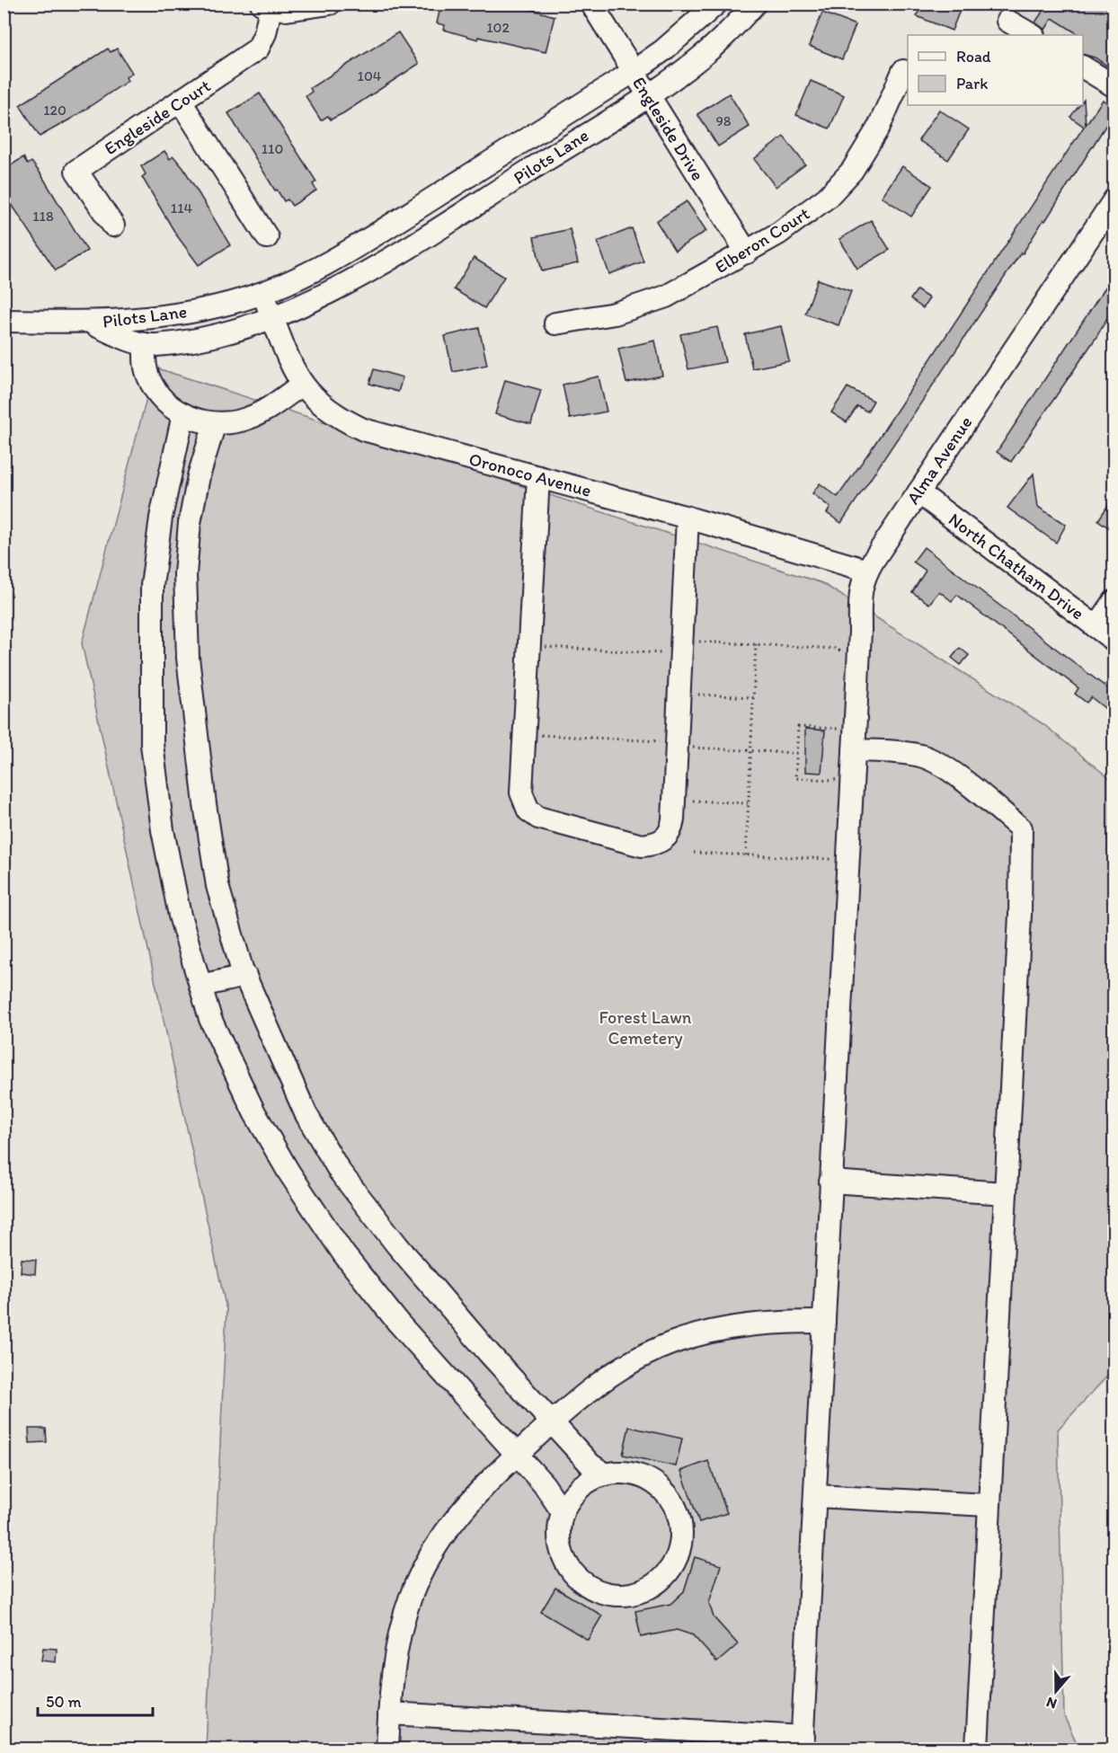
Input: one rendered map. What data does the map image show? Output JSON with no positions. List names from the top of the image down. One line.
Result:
{"streets":{"street":["Engleside Court","Engleside Drive","Pilots Lane","Elberon Court","Alma Avenue","Oronoco Avenue","North Chatham Drive"]},"crossings":[["Engleside Drive","Pilots Lane"],["Engleside Drive","Elberon Court"],["Pilots Lane","Oronoco Avenue"],["Alma Avenue","Oronoco Avenue"],["Alma Avenue","North Chatham Drive"]],"parks":["Forest Lawn Cemetery"],"house_numbers":["102","104","120","98","110","114","118"],"legend":["Road","Park"],"scale_bar":"50 m","north":"bottom"}
